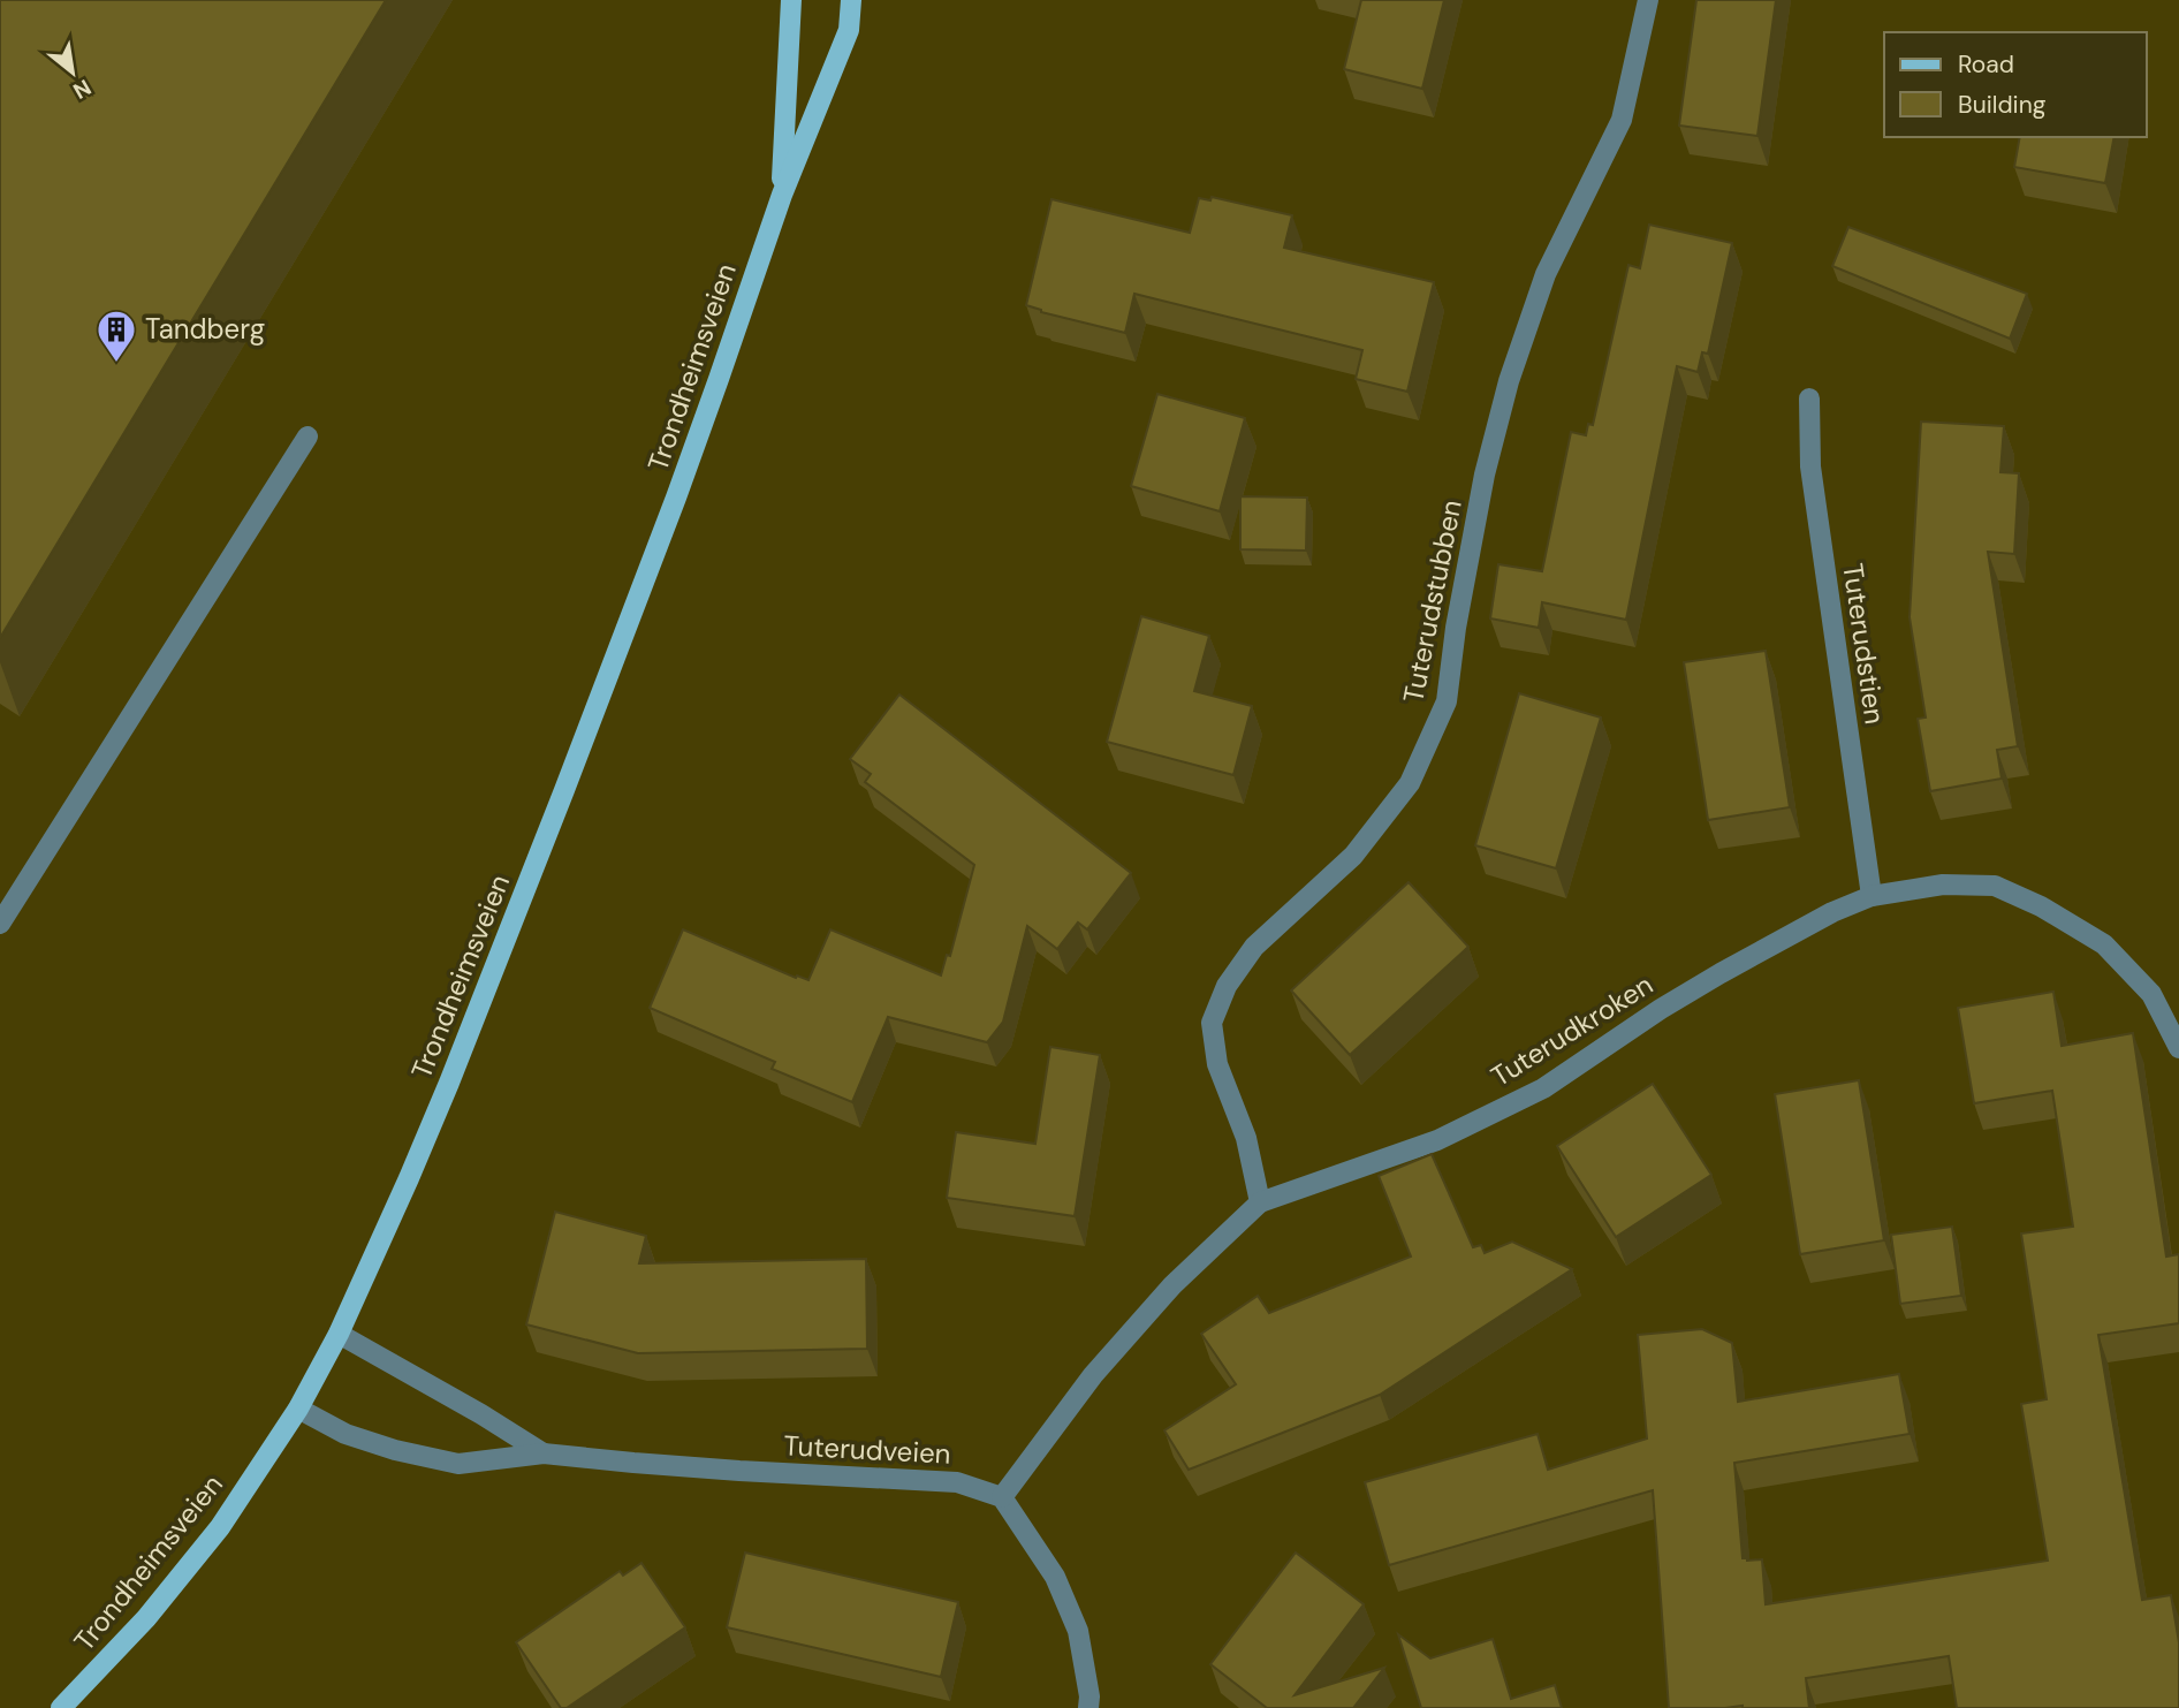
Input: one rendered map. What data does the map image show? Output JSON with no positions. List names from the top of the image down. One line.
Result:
{"streets":{"main road":["Trondheimsveien"],"street":["Tuterudstubben","Tuterudstien","Tuterudkroken","Tuterudveien"]},"crossings":[["Trondheimsveien","Tuterudveien"],["Tuterudstubben","Tuterudkroken"],["Tuterudstien","Tuterudkroken"],["Tuterudkroken","Tuterudveien"]],"places":{"building":["Tandberg"]},"legend":["Road","Building"],"north":"bottom right"}
